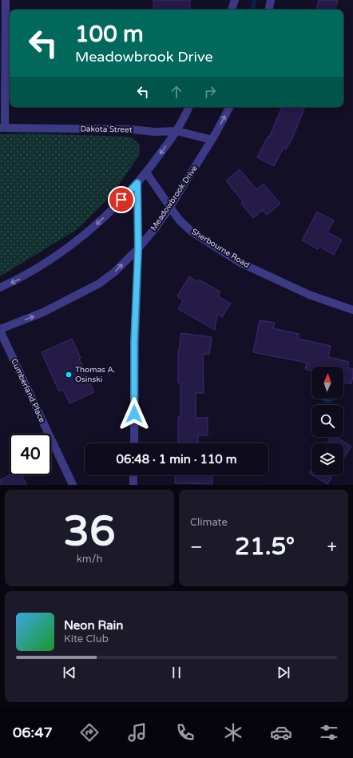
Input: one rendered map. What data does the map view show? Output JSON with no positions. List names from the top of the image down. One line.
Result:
{"streets":{"street":["Dakota Street","Meadowbrook Drive","Sherbourne Road","Cumberland Place"]},"crossings":[["Dakota Street","Meadowbrook Drive"],["Meadowbrook Drive","Sherbourne Road"],["Meadowbrook Drive","Cumberland Place"]],"places":["Thomas A. Osinski"],"north":"top","page":{"turn":["100 m","Meadowbrook Drive"],"limit":"40","trip":"06:48 · 1 min · 110 m","tile":[["36","km/h"],"Climate"],"heat":["−","21.5°","+"],"song":["Neon Rain","Kite Club"],"tabs":"06:47"}}
